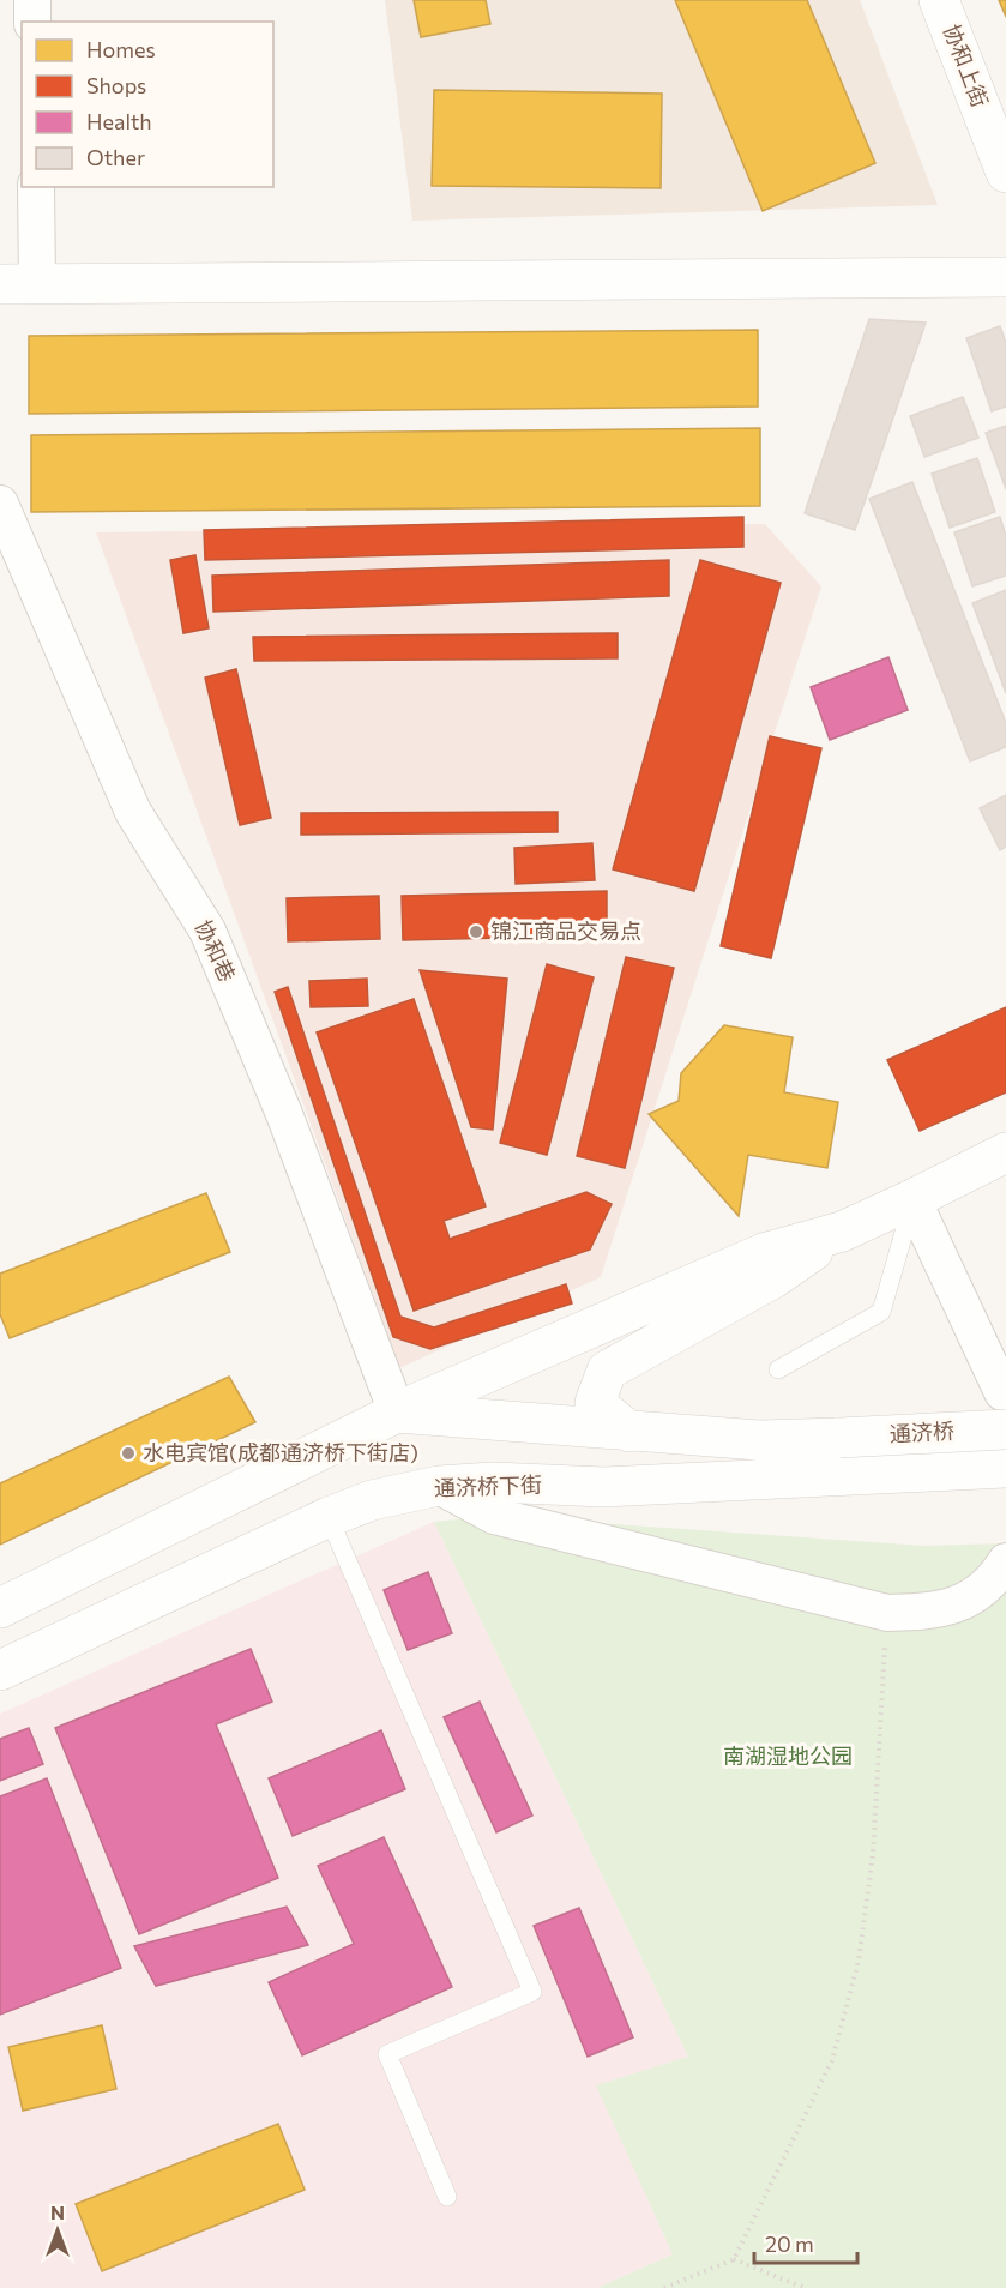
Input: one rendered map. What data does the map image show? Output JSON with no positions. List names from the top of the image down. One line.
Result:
{"streets":{"street":["协和上街","协和巷","通济桥","通济桥下街"]},"crossings":[["通济桥","通济桥下街"]],"parks":["南湖湿地公园"],"places":["锦江商品交易点","水电宾馆(成都通济桥下街店)"],"legend":["Homes","Shops","Health","Other"],"scale_bar":"20 m","north":"top"}
